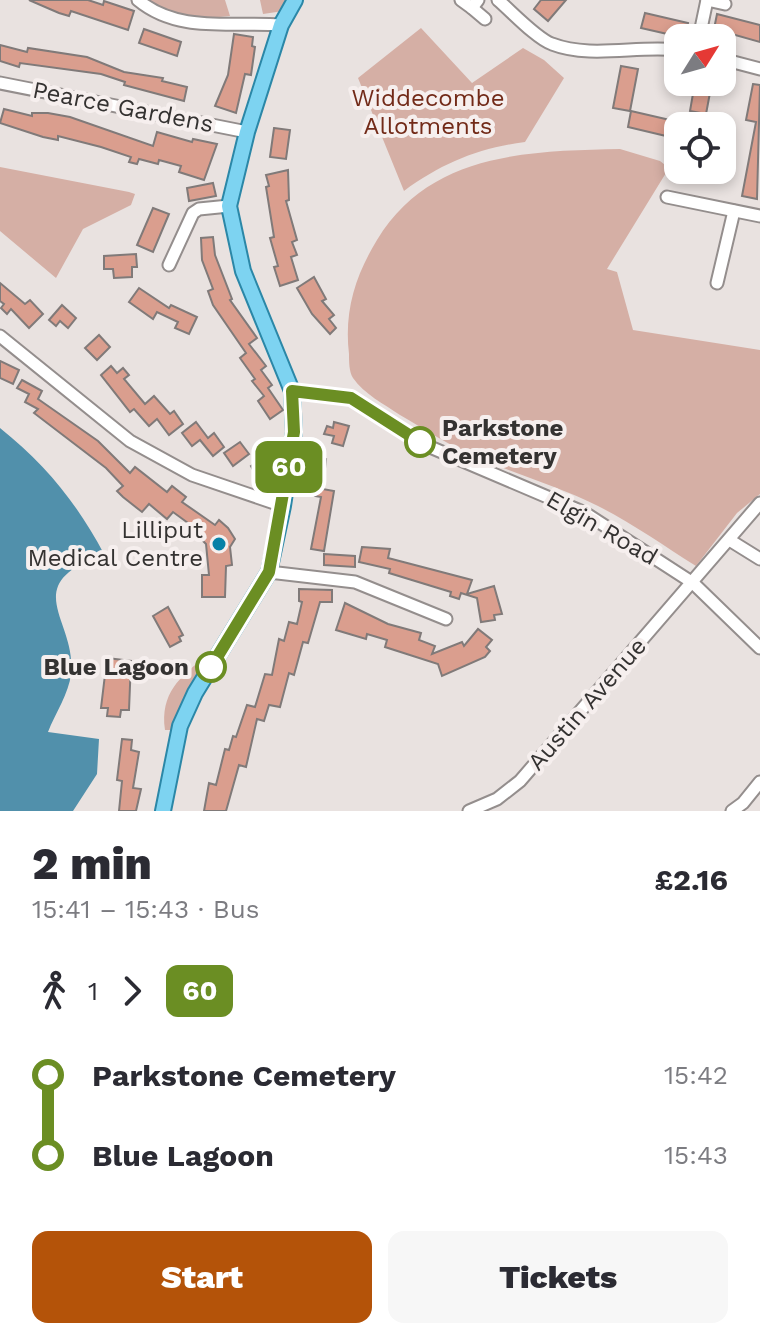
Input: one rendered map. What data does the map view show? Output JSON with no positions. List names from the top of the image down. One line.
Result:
{"streets":{"street":["Pearce Gardens","Elgin Road","Austin Avenue"]},"crossings":[["Elgin Road","Austin Avenue"]],"parks":["Widdecombe Allotments"],"places":["Parkstone Cemetery","Lilliput Medical Centre","Blue Lagoon"],"lines":["bus line 60"],"north":"top right","page":{"on_map":"60","heading":["2 min","15:41 – 15:43 · Bus","£2.16"],"legs":["1","60"],"list":[{"name":"Parkstone Cemetery","value":"15:42"},{"name":"Blue Lagoon","value":"15:43"}],"buttons":["Start","Tickets"]}}
